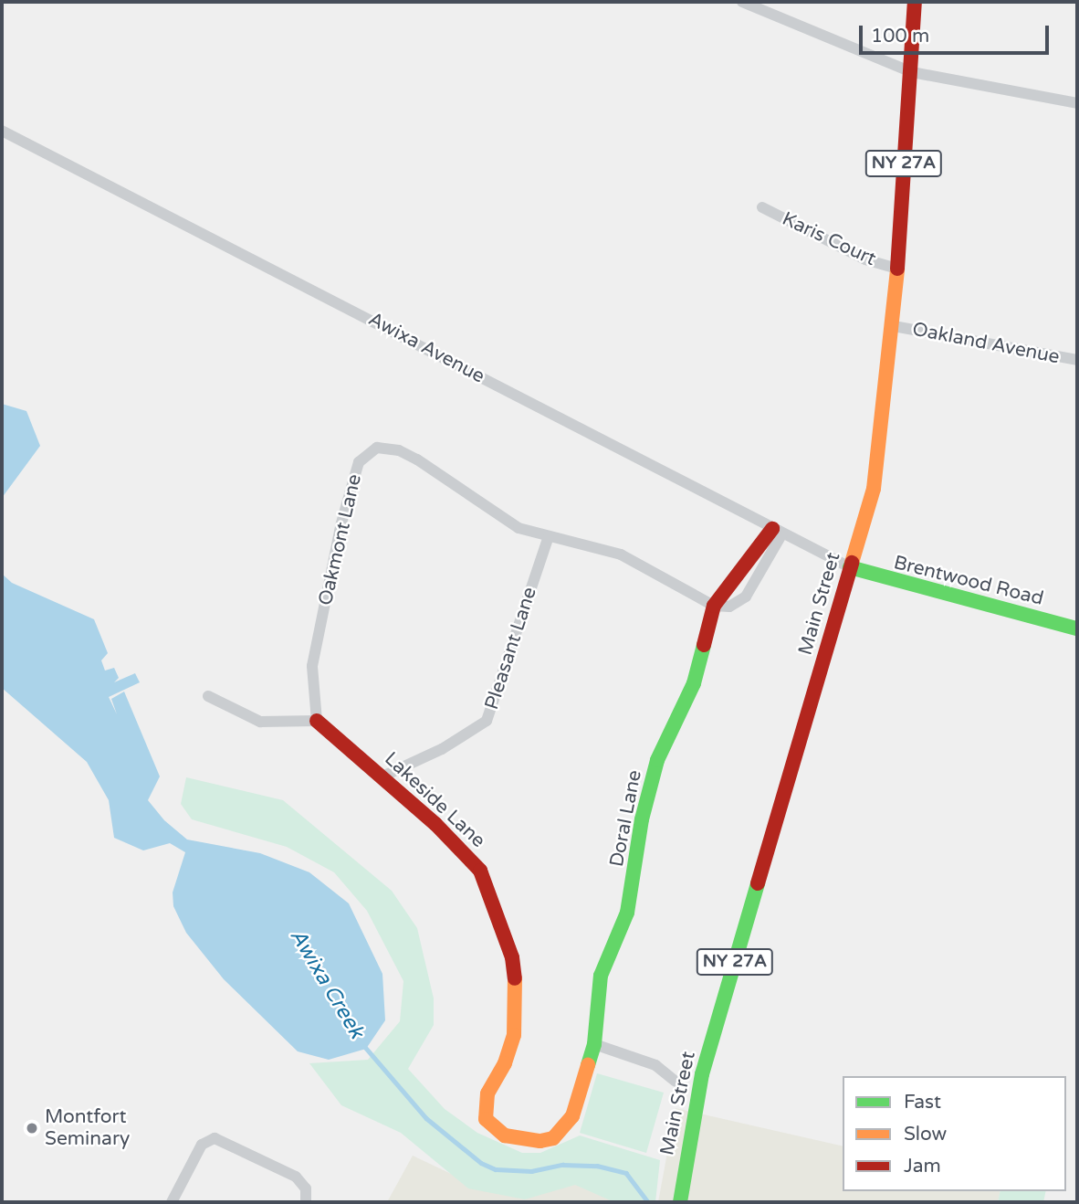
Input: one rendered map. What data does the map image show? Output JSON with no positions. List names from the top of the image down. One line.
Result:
{"streets":{"street":["NY 27A","Karis Court","Oakland Avenue","Awixa Avenue","Oakmont Lane","Brentwood Road","Main Street","Pleasant Lane","Lakeside Lane","Doral Lane"]},"crossings":[["Karis Court","Main Street"],["Oakland Avenue","Main Street"],["Awixa Avenue","Brentwood Road"],["Awixa Avenue","Main Street"],["Awixa Avenue","Doral Lane"],["Oakmont Lane","Pleasant Lane"],["Oakmont Lane","Lakeside Lane"],["Brentwood Road","Main Street"],["Pleasant Lane","Lakeside Lane"],["Lakeside Lane","Doral Lane"]],"water":["Awixa Creek"],"places":["Montfort Seminary"],"legend":["Fast","Slow","Jam"],"scale_bar":"100 m"}
